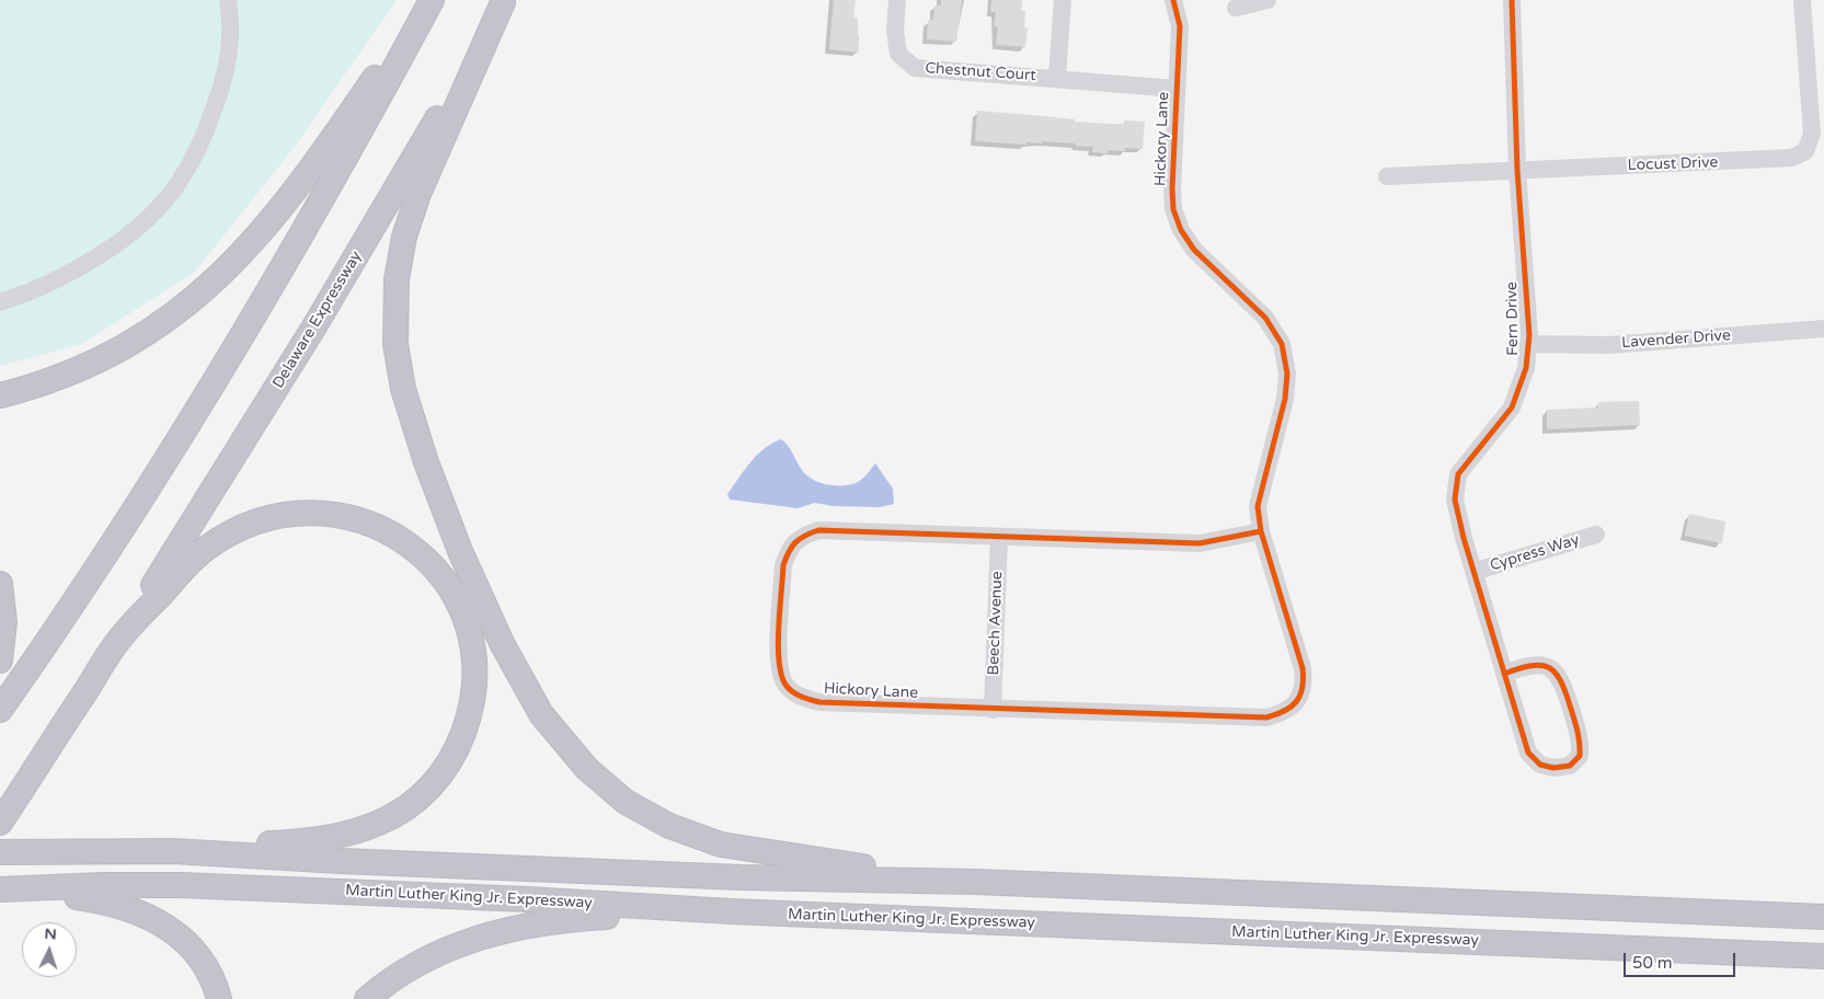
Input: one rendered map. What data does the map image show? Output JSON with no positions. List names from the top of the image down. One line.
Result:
{"streets":{"highway":["Delaware Expressway","Martin Luther King Jr. Expressway"],"street":["Chestnut Court","Hickory Lane","Locust Drive","Fern Drive","Lavender Drive","Cypress Way","Beech Avenue"]},"crossings":[["Chestnut Court","Hickory Lane"],["Hickory Lane","Beech Avenue"],["Locust Drive","Fern Drive"],["Fern Drive","Lavender Drive"],["Fern Drive","Cypress Way"]],"scale_bar":"50 m","north":"top"}
